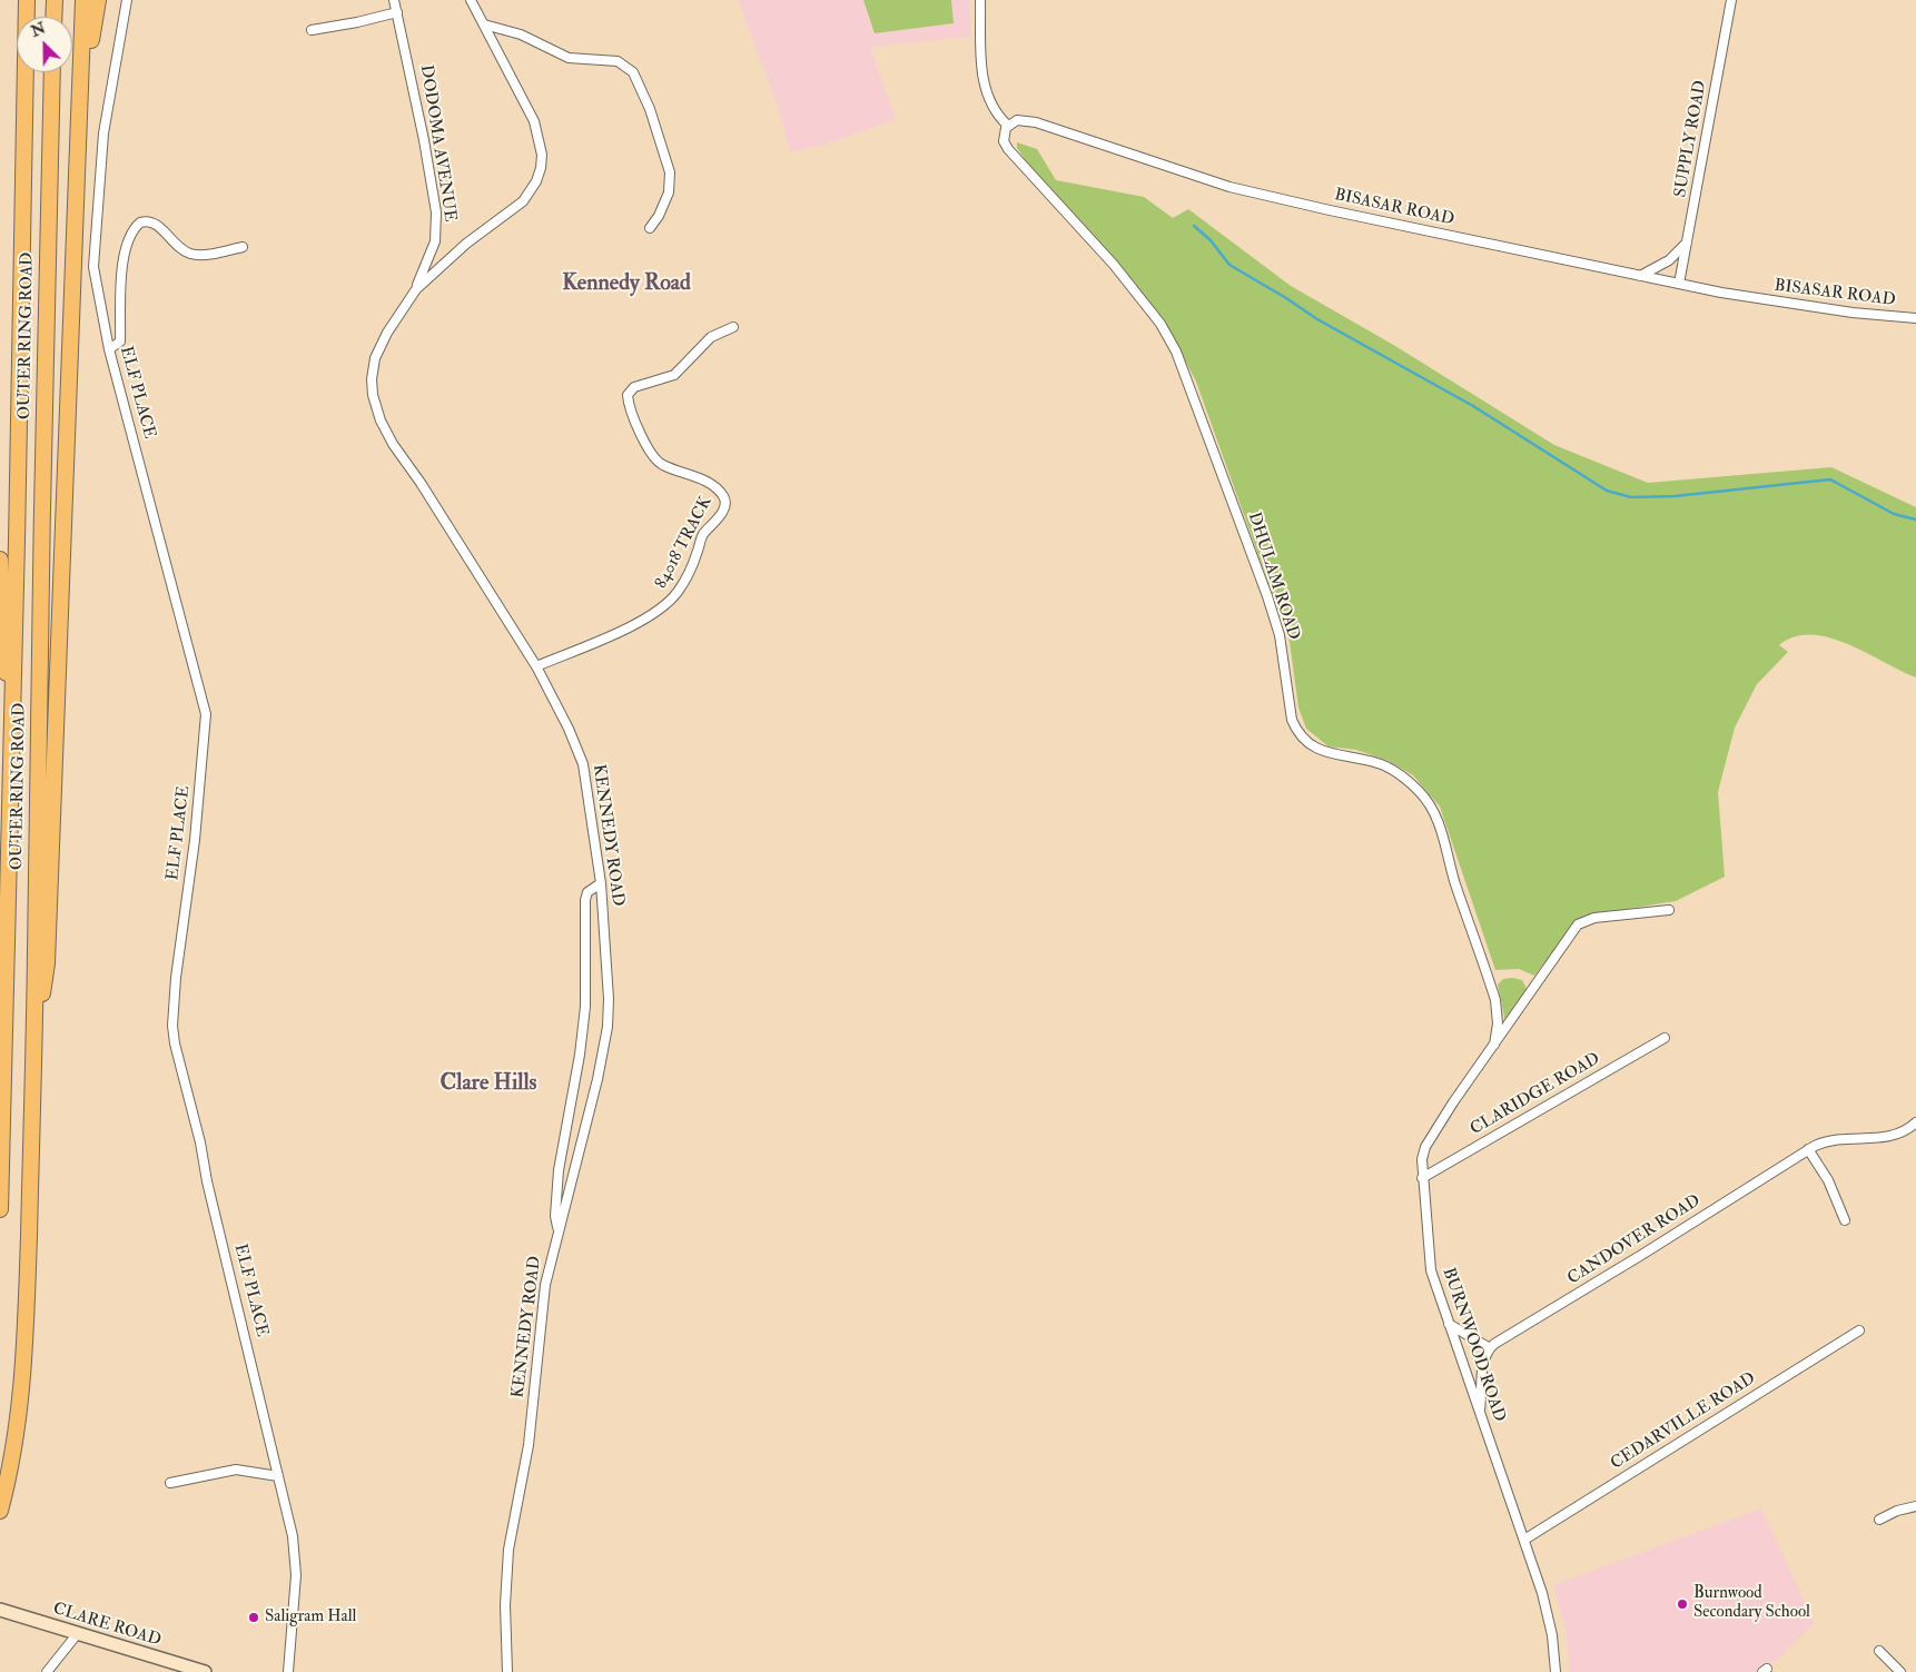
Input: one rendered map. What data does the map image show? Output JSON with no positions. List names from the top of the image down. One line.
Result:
{"streets":{"highway":["OUTER RING ROAD"],"street":["SUPPLY ROAD","DODOMA AVENUE","BISASAR ROAD","ELF PLACE","84018 TRACK","DHULAM ROAD","KENNEDY ROAD","CLARIDGE ROAD","CANDOVER ROAD","BURNWOOD ROAD","CEDARVILLE ROAD","CLARE ROAD"]},"crossings":[["SUPPLY ROAD","BISASAR ROAD"],["DODOMA AVENUE","KENNEDY ROAD"],["BISASAR ROAD","DHULAM ROAD"],["84018 TRACK","KENNEDY ROAD"],["DHULAM ROAD","BURNWOOD ROAD"],["CLARIDGE ROAD","BURNWOOD ROAD"],["BURNWOOD ROAD","CEDARVILLE ROAD"]],"districts":["Kennedy Road","Clare Hills"],"places":["Burnwood Secondary School","Saligram Hall"],"north":"top left"}
